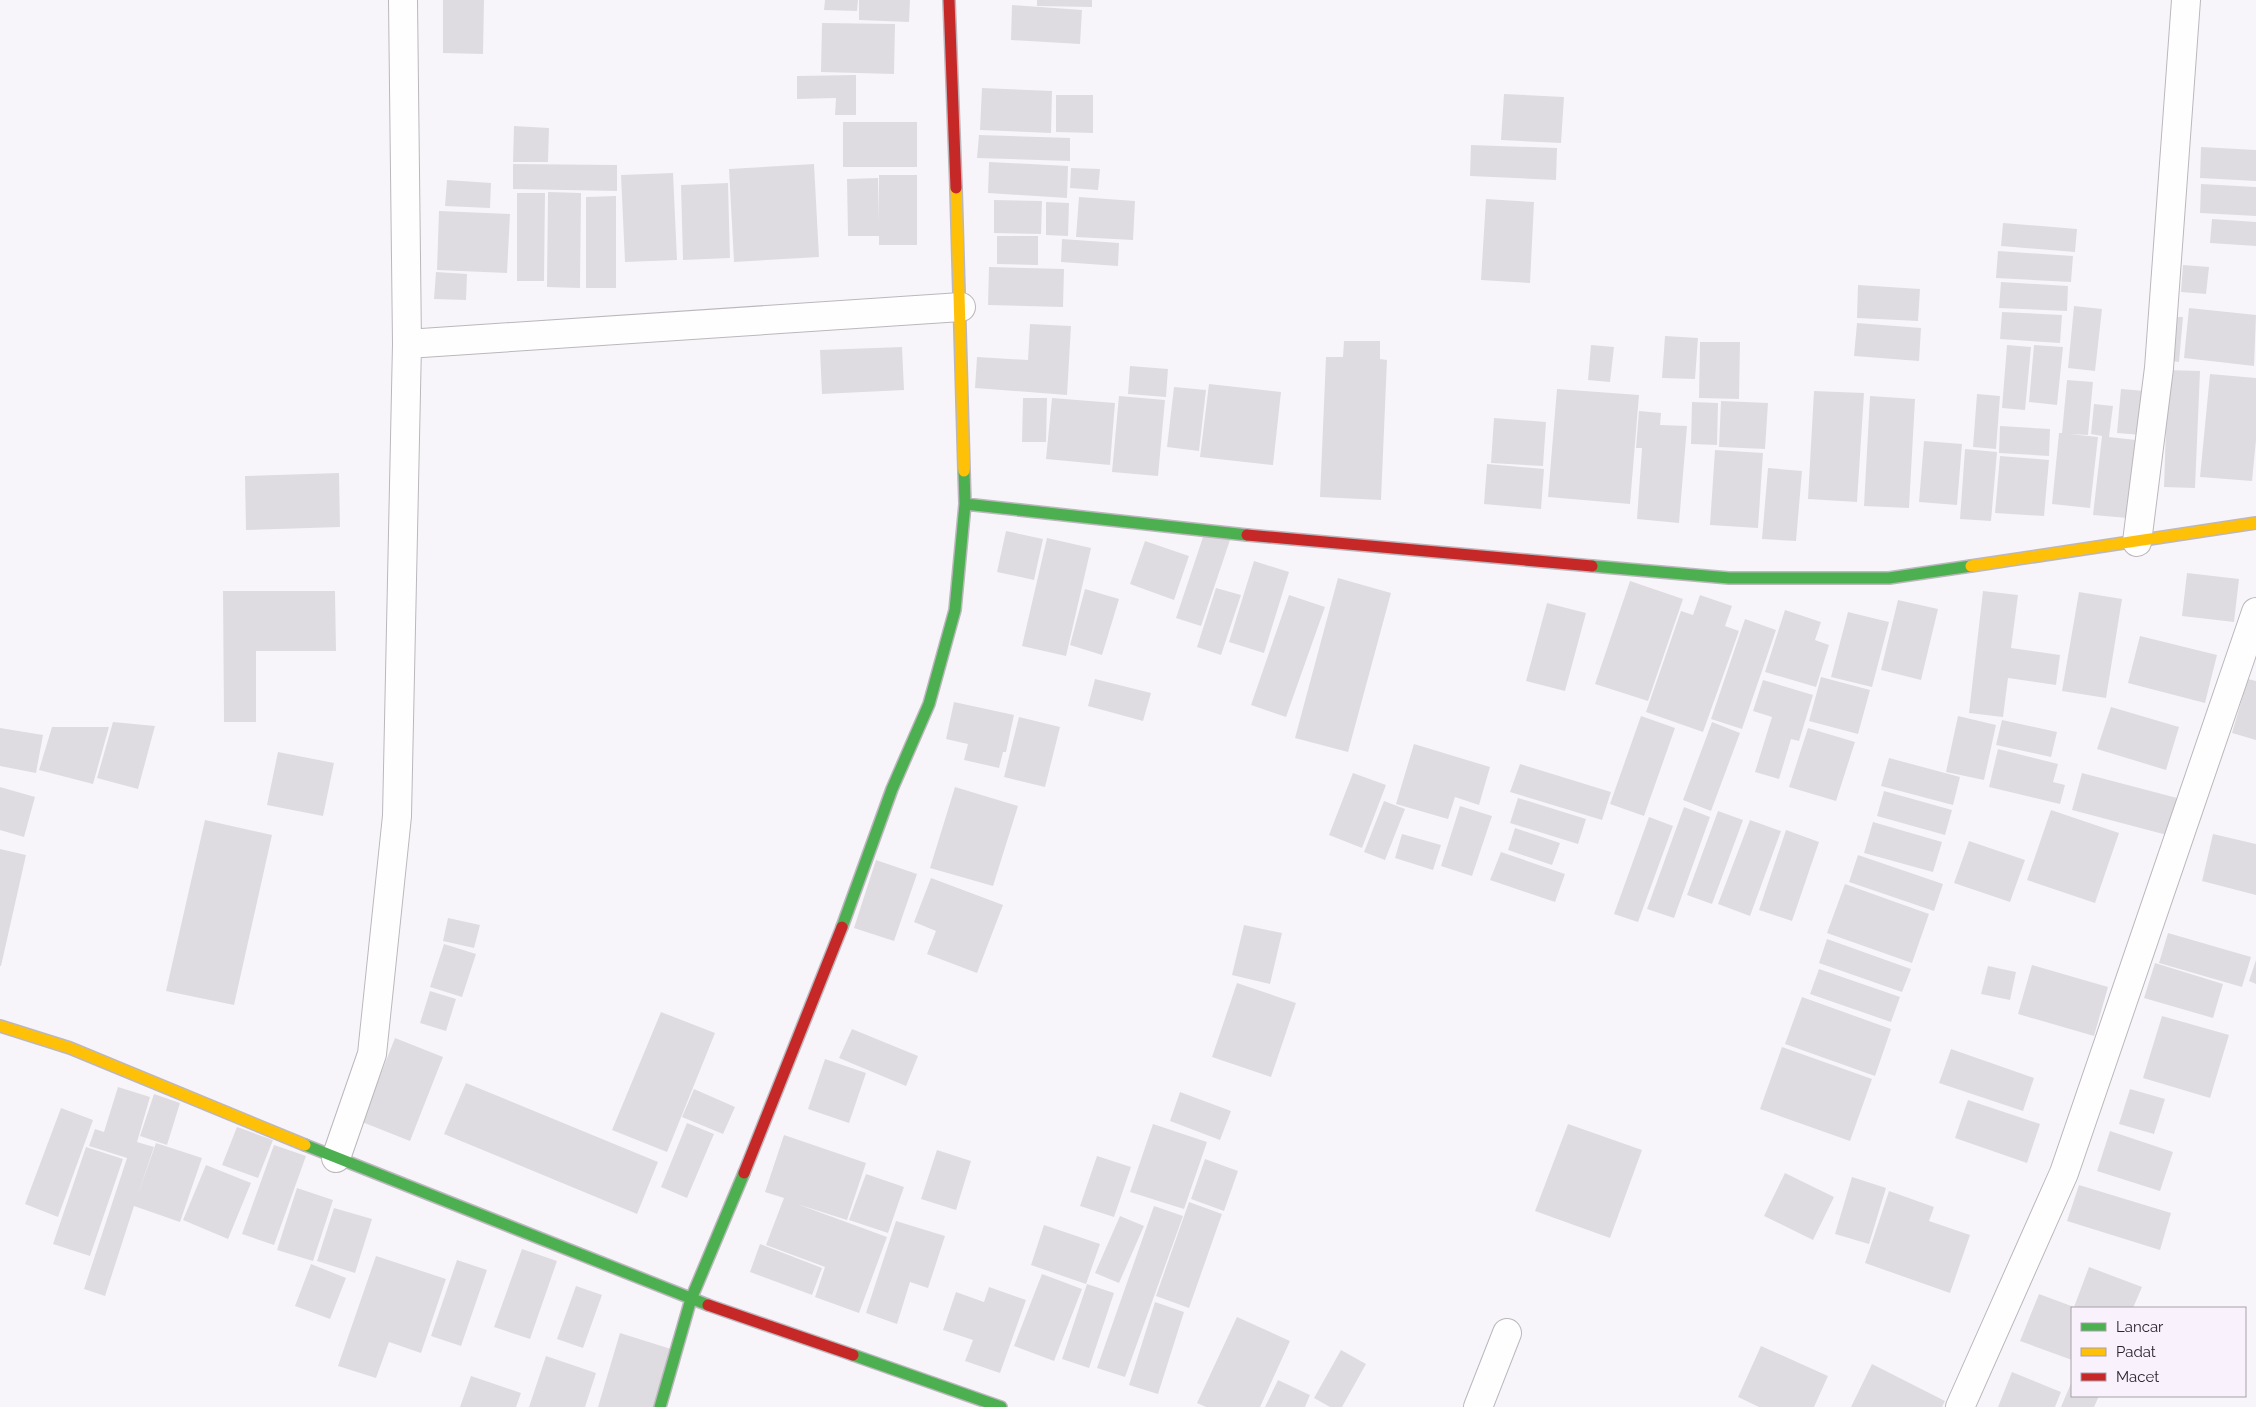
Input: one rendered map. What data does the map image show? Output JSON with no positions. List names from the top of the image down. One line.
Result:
{"legend":["Lancar","Padat","Macet"]}
